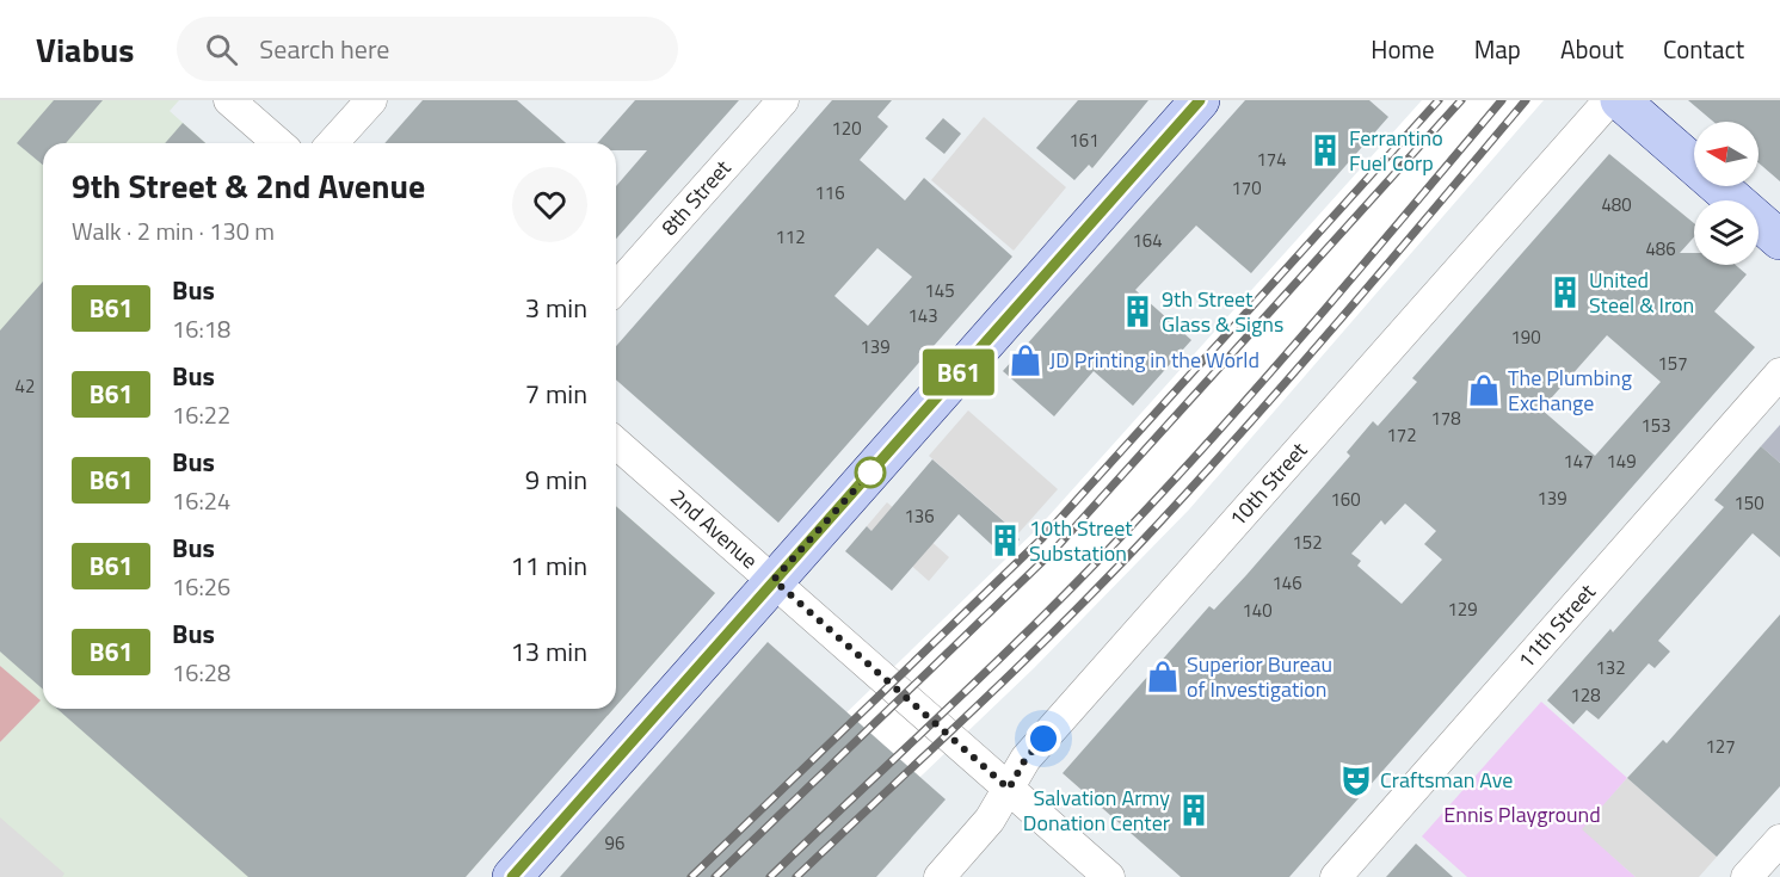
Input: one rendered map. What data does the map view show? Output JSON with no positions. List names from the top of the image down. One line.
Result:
{"streets":{"street":["8th Street","10th Street","2nd Avenue","11th Street"]},"crossings":[["10th Street","2nd Avenue"]],"parks":["Ennis Playground"],"places":{"building":["Ferrantino Fuel Corp","United Steel & Iron","9th Street Glass & Signs","10th Street Substation","Salvation Army Donation Center"],"shop":["JD Printing in the World","The Plumbing Exchange","Superior Bureau of Investigation"],"theatre":["Craftsman Ave"]},"lines":["bus line B61"],"house_numbers":["120","161","174","170","116","480","112","164","486","145","143","190","139","157","42","178","153","172","147","149","139","160","150","136","152","146","129","140","132","128","127","96"],"north":"left","page":{"header":"Viabus","search":"Search here","nav":["Home","Map","About","Contact"],"on_map":"B61","heading":["9th Street & 2nd Avenue","Walk · 2 min · 130 m"],"list":[{"mark":"B61","name":"Bus","note":"16:18","value":"3 min"},{"mark":"B61","name":"Bus","note":"16:22","value":"7 min"},{"mark":"B61","name":"Bus","note":"16:24","value":"9 min"},{"mark":"B61","name":"Bus","note":"16:26","value":"11 min"},{"mark":"B61","name":"Bus","note":"16:28","value":"13 min"}]}}
